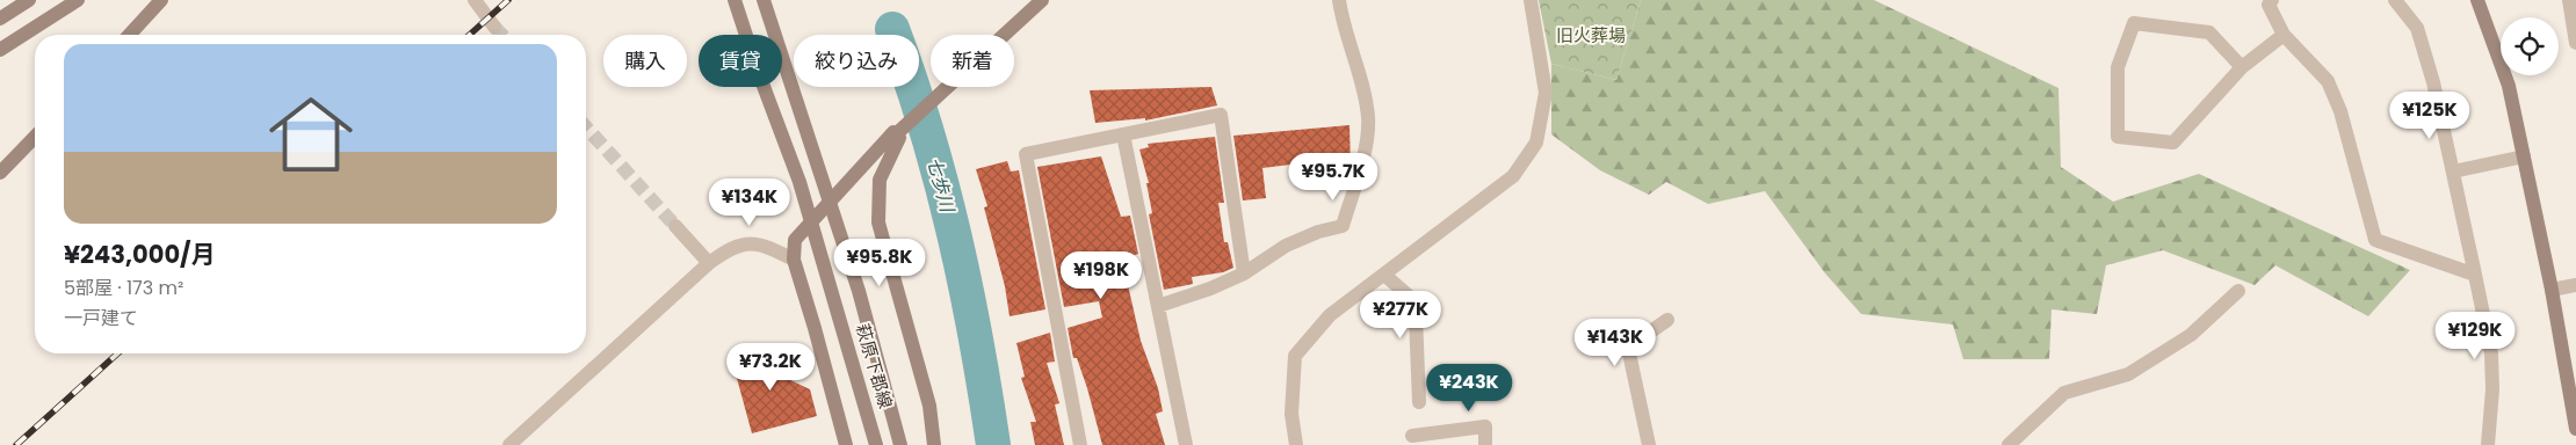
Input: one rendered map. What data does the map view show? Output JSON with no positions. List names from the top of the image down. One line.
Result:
{"streets":{"street":["萩原下郡線"]},"water":["七歩川"],"parks":["旧火葬場"],"page":{"chip":["購入","賃貸","絞り込み","新着"],"list":[{"name":"¥243,000/月","note":"5部屋 · 173 m² · 一戸建て"}],"price":["¥125K","¥95.7K","¥134K","¥95.8K","¥198K","¥277K","¥129K","¥143K","¥73.2K","¥243K"]}}
